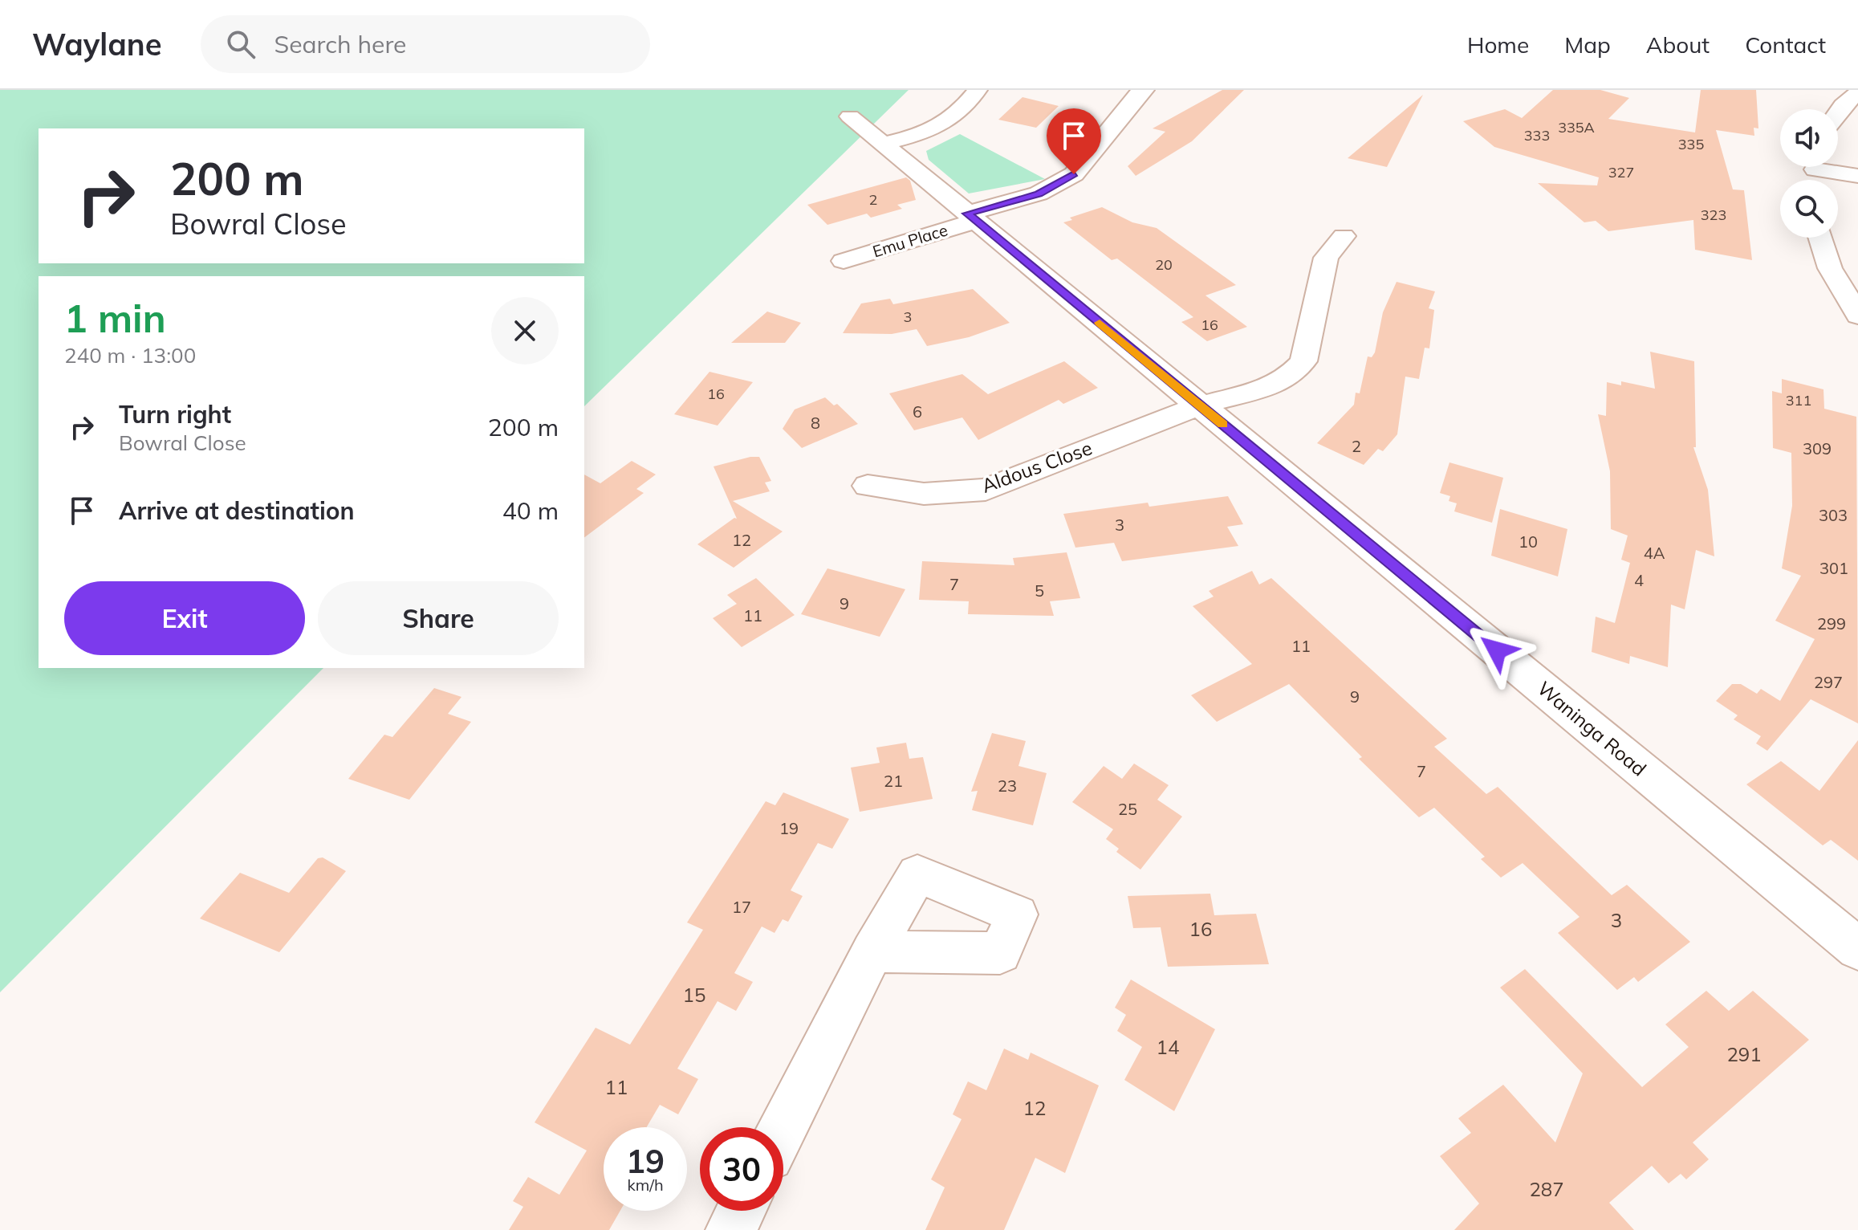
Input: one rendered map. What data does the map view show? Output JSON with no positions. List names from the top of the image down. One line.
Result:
{"streets":{"street":["Emu Place","Aldous Close","Waninga Road"]},"crossings":[["Emu Place","Waninga Road"],["Aldous Close","Waninga Road"]],"house_numbers":["335A","333","335","327","2","323","20","3","16","16","311","6","8","2","309","303","3","12","10","4A","301","4","7","5","9","11","299","11","297","9","7","21","23","25","19","17","3","16","15","14","291","11","12","287"],"page":{"header":"Waylane","search":"Search here","nav":["Home","Map","About","Contact"],"turn":["200 m","Bowral Close"],"heading":["1 min","240 m · 13:00"],"list":[{"name":"Turn right","note":"Bowral Close","value":"200 m"},{"name":"Arrive at destination","value":"40 m"}],"buttons":["Exit","Share"],"speed":"19 km/h","limit":"30"}}
